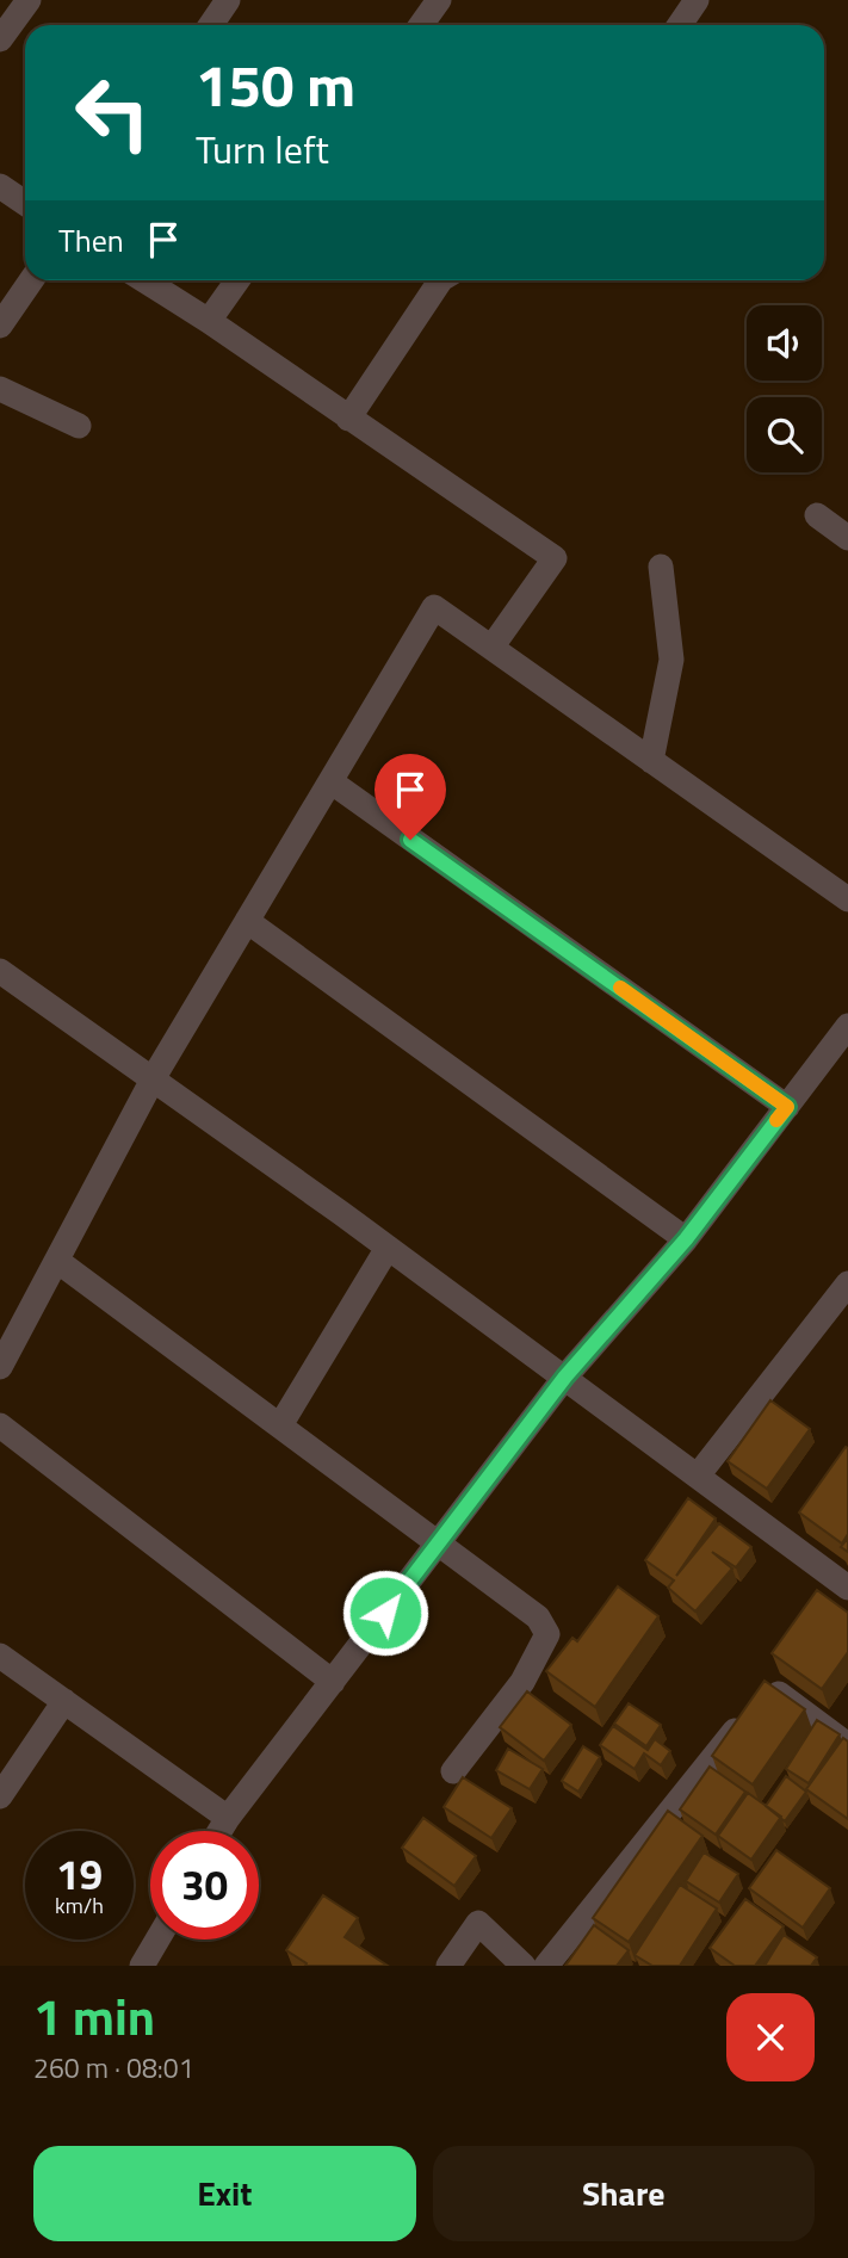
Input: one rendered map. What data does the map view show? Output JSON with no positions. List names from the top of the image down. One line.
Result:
{"page":{"turn":["150 m","Turn left"],"then":"Then","speed":"19 km/h","limit":"30","heading":["1 min","260 m · 08:01"],"buttons":["Exit","Share"]}}
